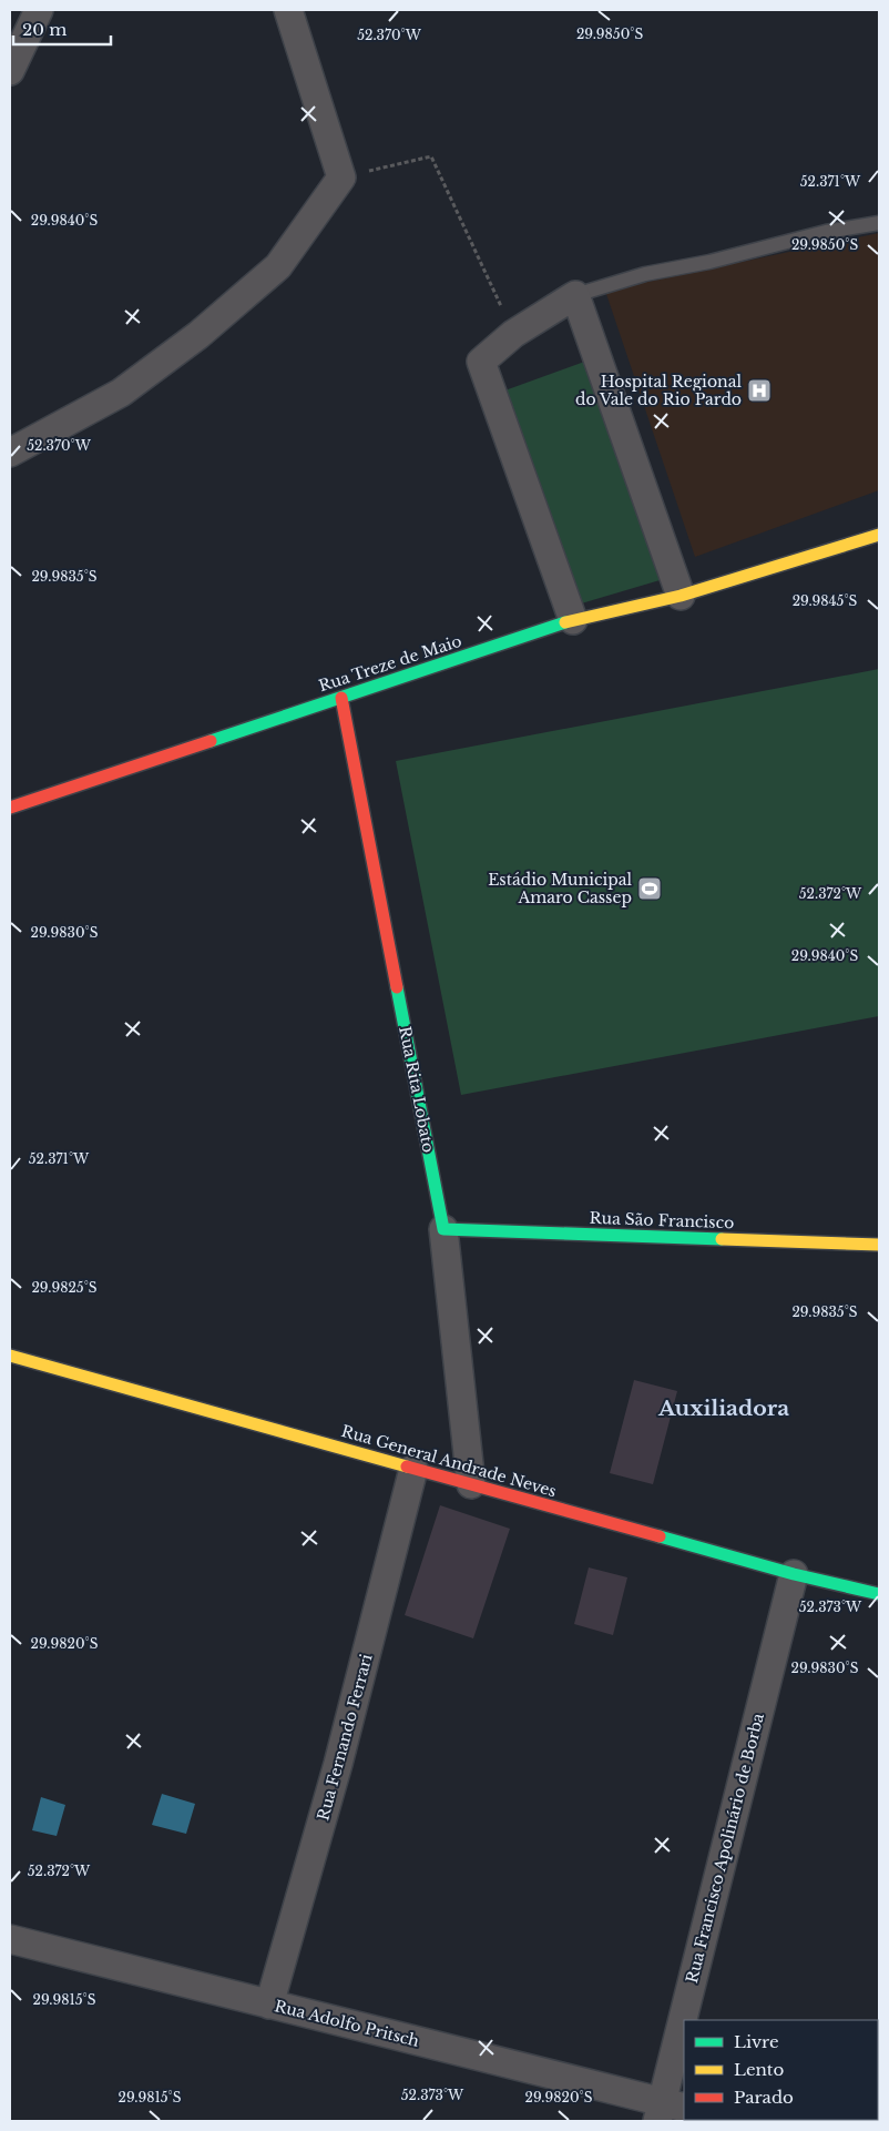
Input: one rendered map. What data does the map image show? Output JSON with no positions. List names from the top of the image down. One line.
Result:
{"streets":{"main road":["Rua Treze de Maio","Rua Rita Lobato","Rua São Francisco","Rua General Andrade Neves"],"street":["Rua Fernando Ferrari","Rua Francisco Apolinário de Borba","Rua Adolfo Pritsch"]},"crossings":[["Rua Treze de Maio","Rua Rita Lobato"],["Rua Rita Lobato","Rua São Francisco"],["Rua Rita Lobato","Rua General Andrade Neves"],["Rua General Andrade Neves","Rua Fernando Ferrari"],["Rua General Andrade Neves","Rua Francisco Apolinário de Borba"],["Rua Fernando Ferrari","Rua Adolfo Pritsch"],["Rua Francisco Apolinário de Borba","Rua Adolfo Pritsch"]],"districts":["Auxiliadora"],"places":{"hospital":["Hospital Regional do Vale do Rio Pardo"],"sports":["Estádio Municipal Amaro Cassep"]},"legend":["Livre","Lento","Parado"],"scale_bar":"20 m","coordinates":["29.9850°S","52.370°W","52.371°W","29.9840°S","29.9835°S","29.9845°S","52.372°W","29.9830°S","29.9825°S","52.373°W","29.9820°S","29.9815°S"]}
